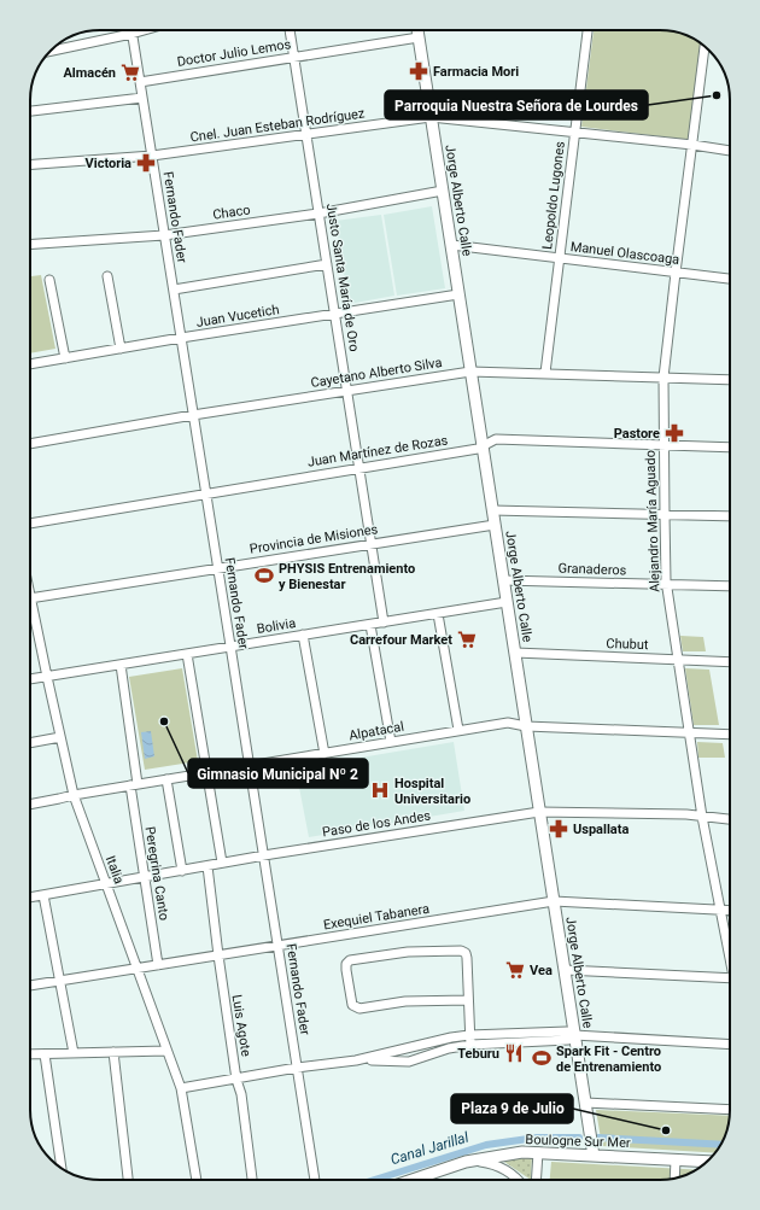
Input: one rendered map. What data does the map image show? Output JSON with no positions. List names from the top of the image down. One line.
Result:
{"streets":{"main road":["Jorge Alberto Calle","Boulogne Sur Mer"],"street":["Doctor Julio Lemos","Cnel. Juan Esteban Rodríguez","Leopoldo Lugones","Chaco","Fernando Fader","Manuel Olascoaga","Justo Santa María de Oro","Juan Vucetich","Cayetano Alberto Silva","Juan Martínez de Rozas","Alejandro María Aguado","Provincia de Misiones","Granaderos","Bolivia","Chubut","Alpatacal","Paso de los Andes","Italia","Peregrina Canto","Exequiel Tabanera","Luis Agote"]},"crossings":[["Doctor Julio Lemos","Jorge Alberto Calle"],["Doctor Julio Lemos","Fernando Fader"],["Doctor Julio Lemos","Justo Santa María de Oro"],["Cnel. Juan Esteban Rodríguez","Leopoldo Lugones"],["Cnel. Juan Esteban Rodríguez","Jorge Alberto Calle"],["Cnel. Juan Esteban Rodríguez","Fernando Fader"],["Cnel. Juan Esteban Rodríguez","Justo Santa María de Oro"],["Cnel. Juan Esteban Rodríguez","Alejandro María Aguado"],["Leopoldo Lugones","Manuel Olascoaga"],["Leopoldo Lugones","Cayetano Alberto Silva"],["Jorge Alberto Calle","Chaco"],["Jorge Alberto Calle","Manuel Olascoaga"],["Jorge Alberto Calle","Juan Vucetich"],["Jorge Alberto Calle","Cayetano Alberto Silva"],["Jorge Alberto Calle","Juan Martínez de Rozas"],["Jorge Alberto Calle","Provincia de Misiones"],["Jorge Alberto Calle","Granaderos"],["Jorge Alberto Calle","Bolivia"],["Jorge Alberto Calle","Chubut"],["Jorge Alberto Calle","Alpatacal"],["Jorge Alberto Calle","Paso de los Andes"],["Jorge Alberto Calle","Exequiel Tabanera"],["Jorge Alberto Calle","Boulogne Sur Mer"],["Chaco","Fernando Fader"],["Chaco","Justo Santa María de Oro"],["Fernando Fader","Juan Vucetich"],["Fernando Fader","Cayetano Alberto Silva"],["Fernando Fader","Juan Martínez de Rozas"],["Fernando Fader","Provincia de Misiones"],["Fernando Fader","Bolivia"],["Fernando Fader","Alpatacal"],["Fernando Fader","Paso de los Andes"],["Fernando Fader","Exequiel Tabanera"],["Manuel Olascoaga","Alejandro María Aguado"],["Justo Santa María de Oro","Juan Vucetich"],["Justo Santa María de Oro","Cayetano Alberto Silva"],["Justo Santa María de Oro","Juan Martínez de Rozas"],["Justo Santa María de Oro","Provincia de Misiones"],["Justo Santa María de Oro","Bolivia"],["Cayetano Alberto Silva","Alejandro María Aguado"],["Juan Martínez de Rozas","Alejandro María Aguado"],["Alejandro María Aguado","Granaderos"],["Alejandro María Aguado","Chubut"],["Alejandro María Aguado","Alpatacal"],["Alejandro María Aguado","Paso de los Andes"],["Alejandro María Aguado","Exequiel Tabanera"],["Bolivia","Italia"],["Bolivia","Peregrina Canto"],["Alpatacal","Italia"],["Alpatacal","Peregrina Canto"],["Paso de los Andes","Italia"],["Paso de los Andes","Peregrina Canto"],["Paso de los Andes","Luis Agote"],["Italia","Exequiel Tabanera"],["Peregrina Canto","Exequiel Tabanera"],["Exequiel Tabanera","Luis Agote"]],"water":["Canal Jarillal"],"places":{"pharmacy":["Farmacia Mori","Victoria","Pastore","Uspallata"],"supermarket":["Almacén","Carrefour Market","Vea"],"other":["Parroquia Nuestra Señora de Lourdes","Gimnasio Municipal Nº 2","Plaza 9 de Julio"],"sports":["PHYSIS Entrenamiento y Bienestar","Spark Fit - Centro de Entrenamiento"],"hospital":["Hospital Universitario"],"restaurant":["Teburu"]}}
